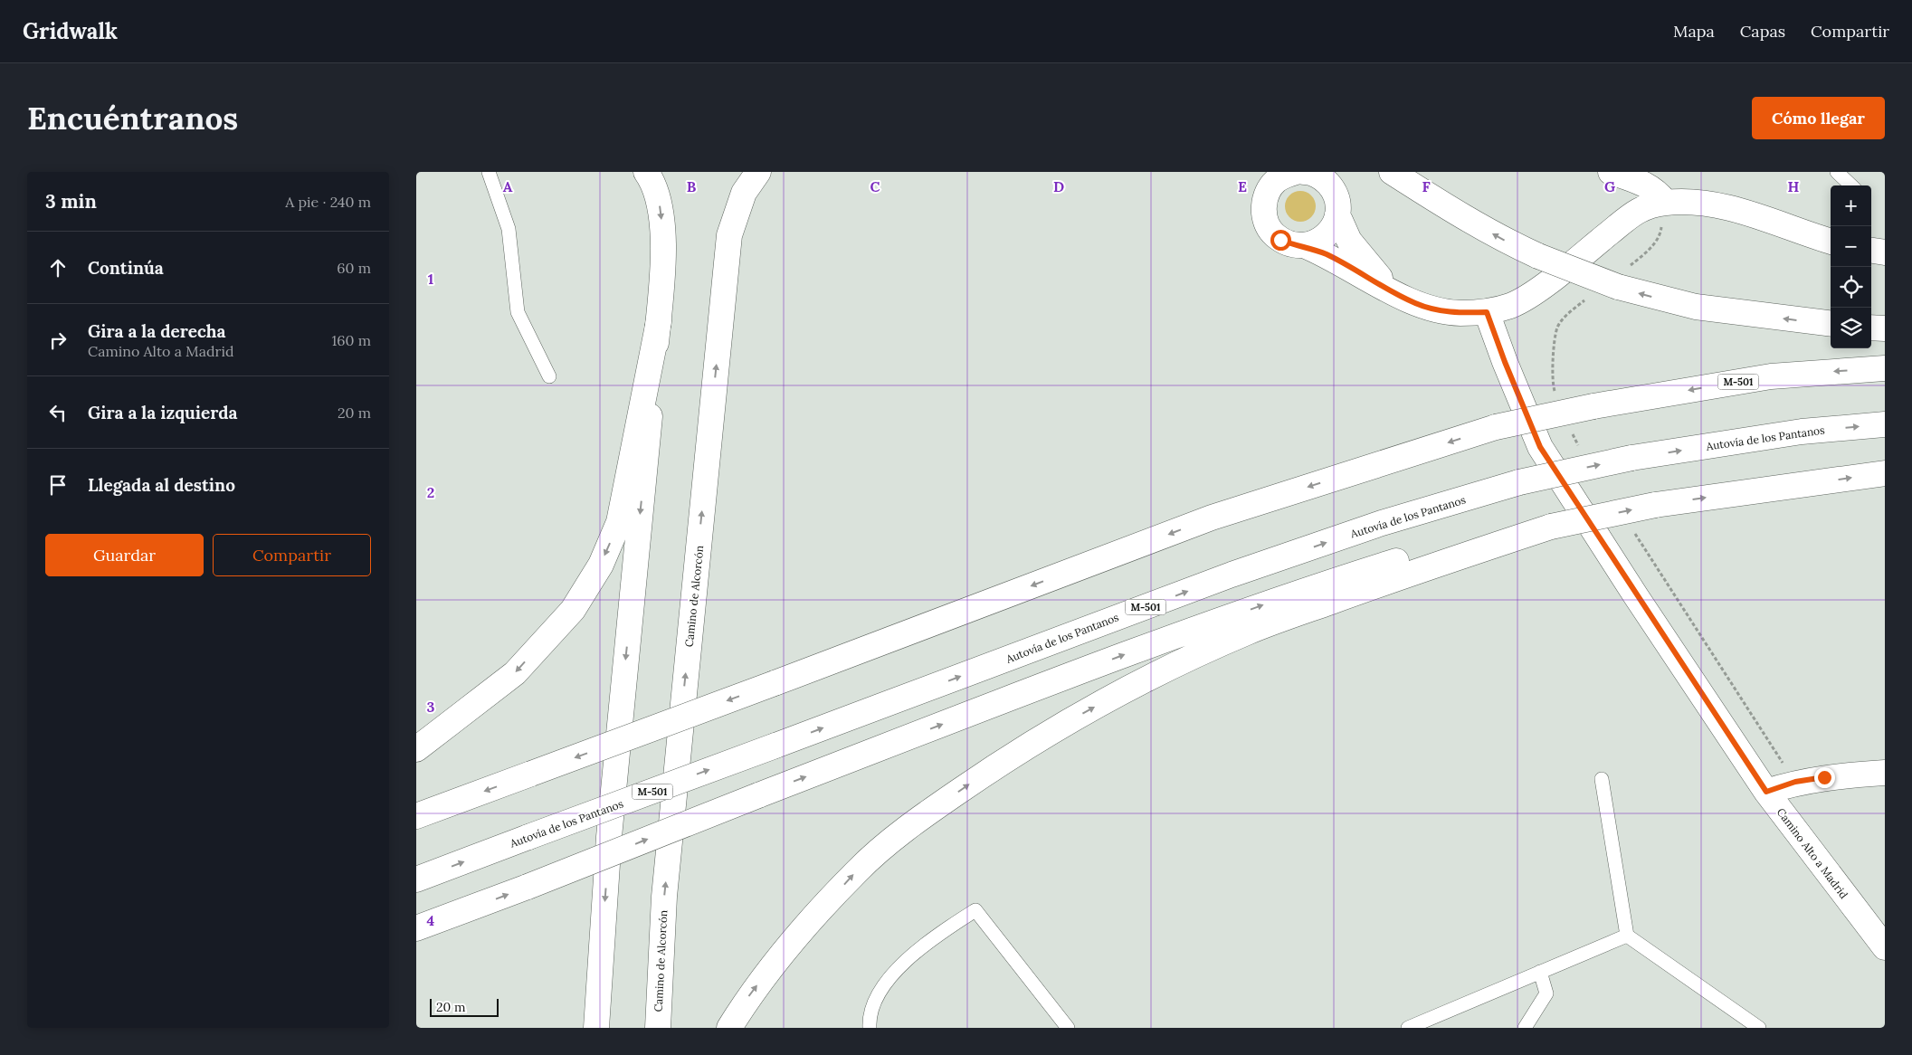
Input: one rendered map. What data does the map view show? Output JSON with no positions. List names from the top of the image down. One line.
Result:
{"streets":{"main road":["M-501","Autovía de los Pantanos","Camino de Alcorcón","Camino Alto a Madrid"]},"scale_bar":"20 m","page":{"header":"Gridwalk","nav":["Mapa","Capas","Compartir"],"buttons":["Cómo llegar",["Guardar","Compartir"]],"title":"Encuéntranos","heading":["3 min","A pie · 240 m"],"map_buttons":["+","−"],"list":[["Continúa","60 m"],["Gira a la derecha","Camino Alto a Madrid","160 m"],["Gira a la izquierda","20 m"],"Llegada al destino"],"scale":"20 m"},"grid":{"columns":["A","B","C","D","E","F","G","H"],"rows":["1","2","3","4"]}}
